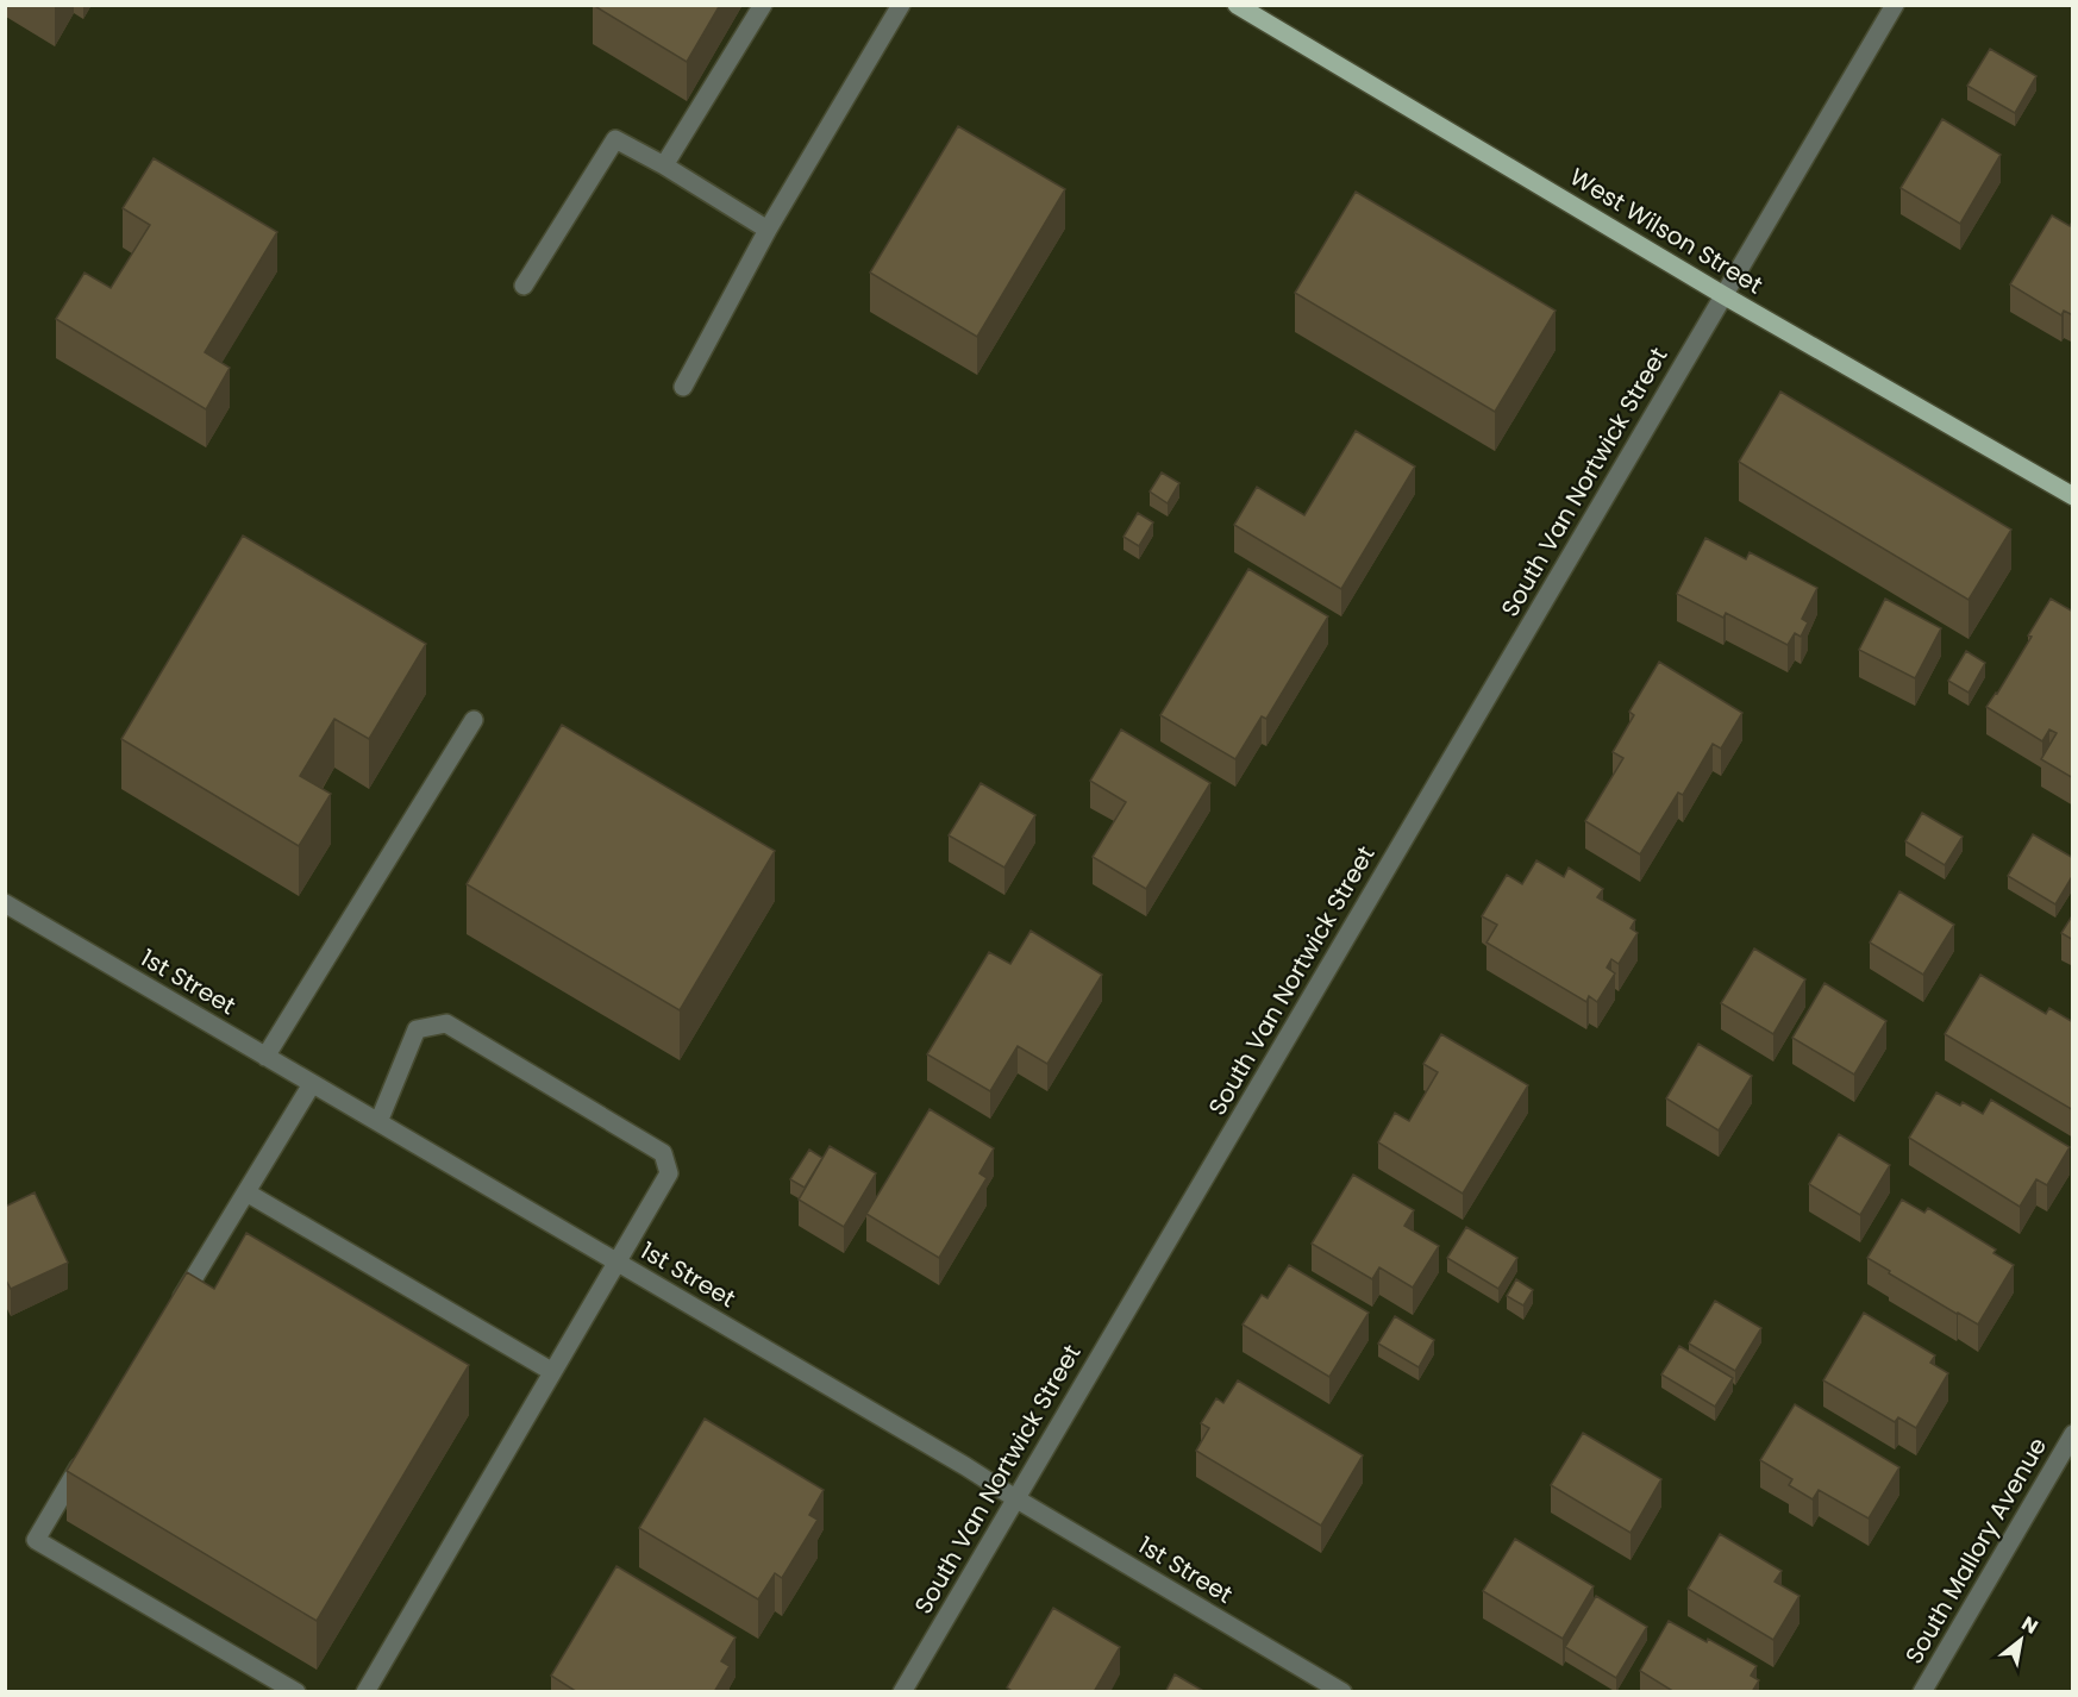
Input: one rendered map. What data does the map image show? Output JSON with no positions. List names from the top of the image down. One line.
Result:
{"streets":{"main road":["West Wilson Street"],"street":["South Van Nortwick Street","1st Street","South Mallory Avenue"]},"crossings":[["West Wilson Street","South Van Nortwick Street"],["South Van Nortwick Street","1st Street"]],"north":"top right"}
